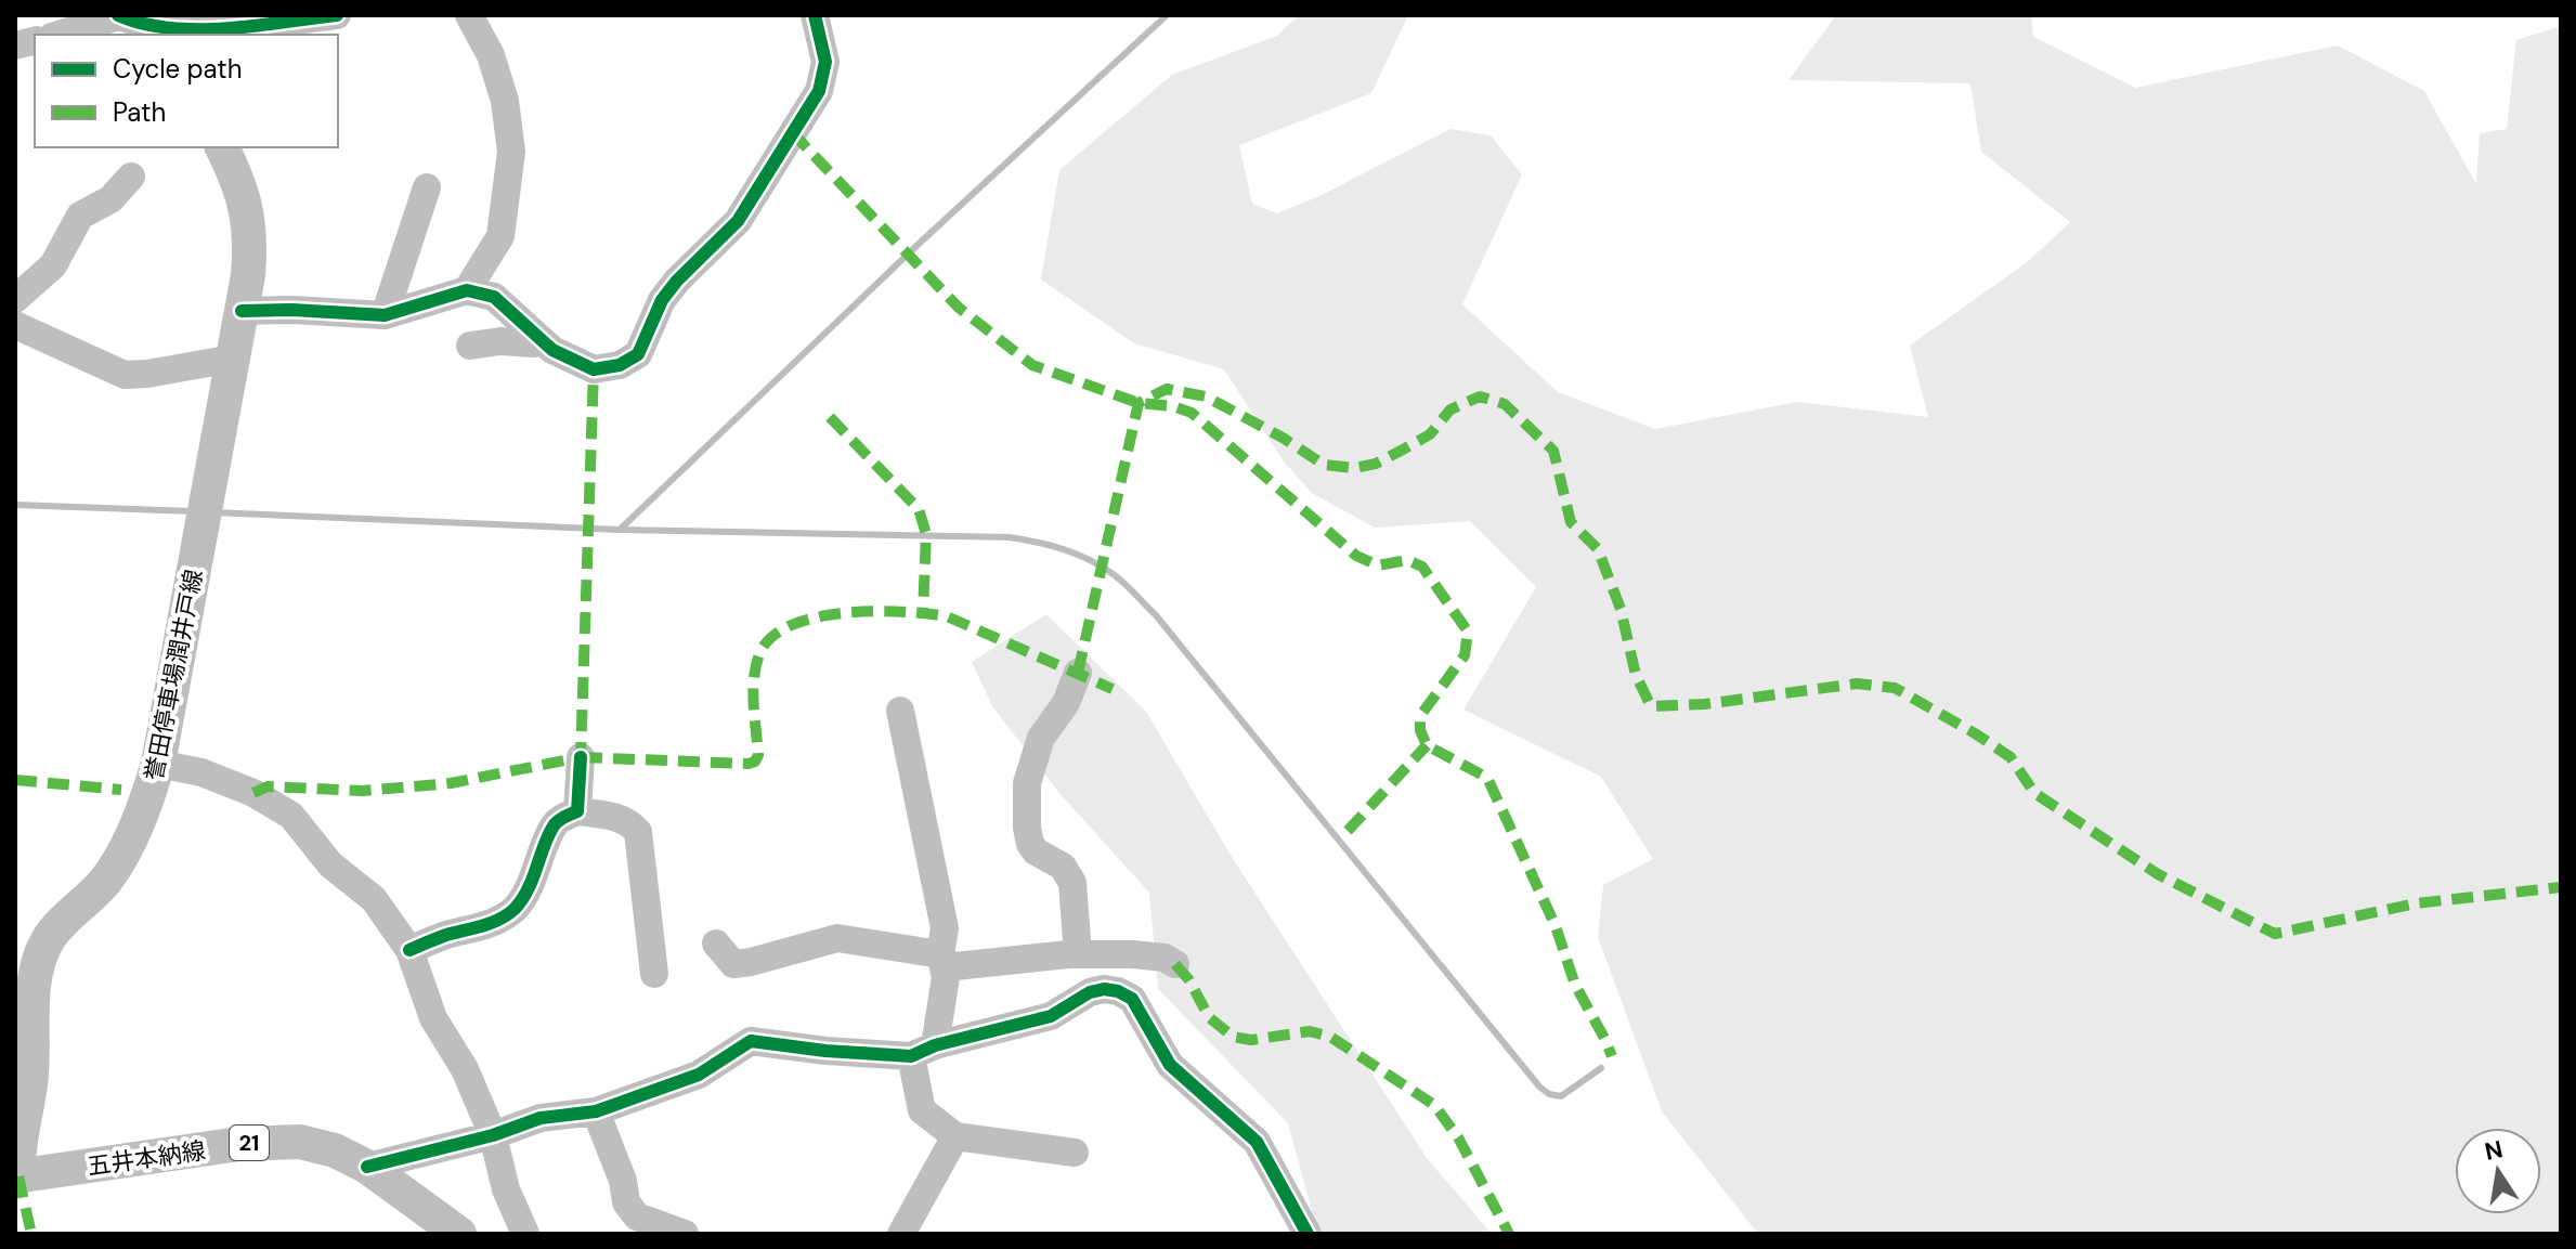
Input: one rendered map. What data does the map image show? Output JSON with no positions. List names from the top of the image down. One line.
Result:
{"streets":{"main road":["誉田停車場潤井戸線","21","五井本納線"]},"crossings":[["誉田停車場潤井戸線","五井本納線"]],"legend":["Cycle path","Path"],"north":"top"}
